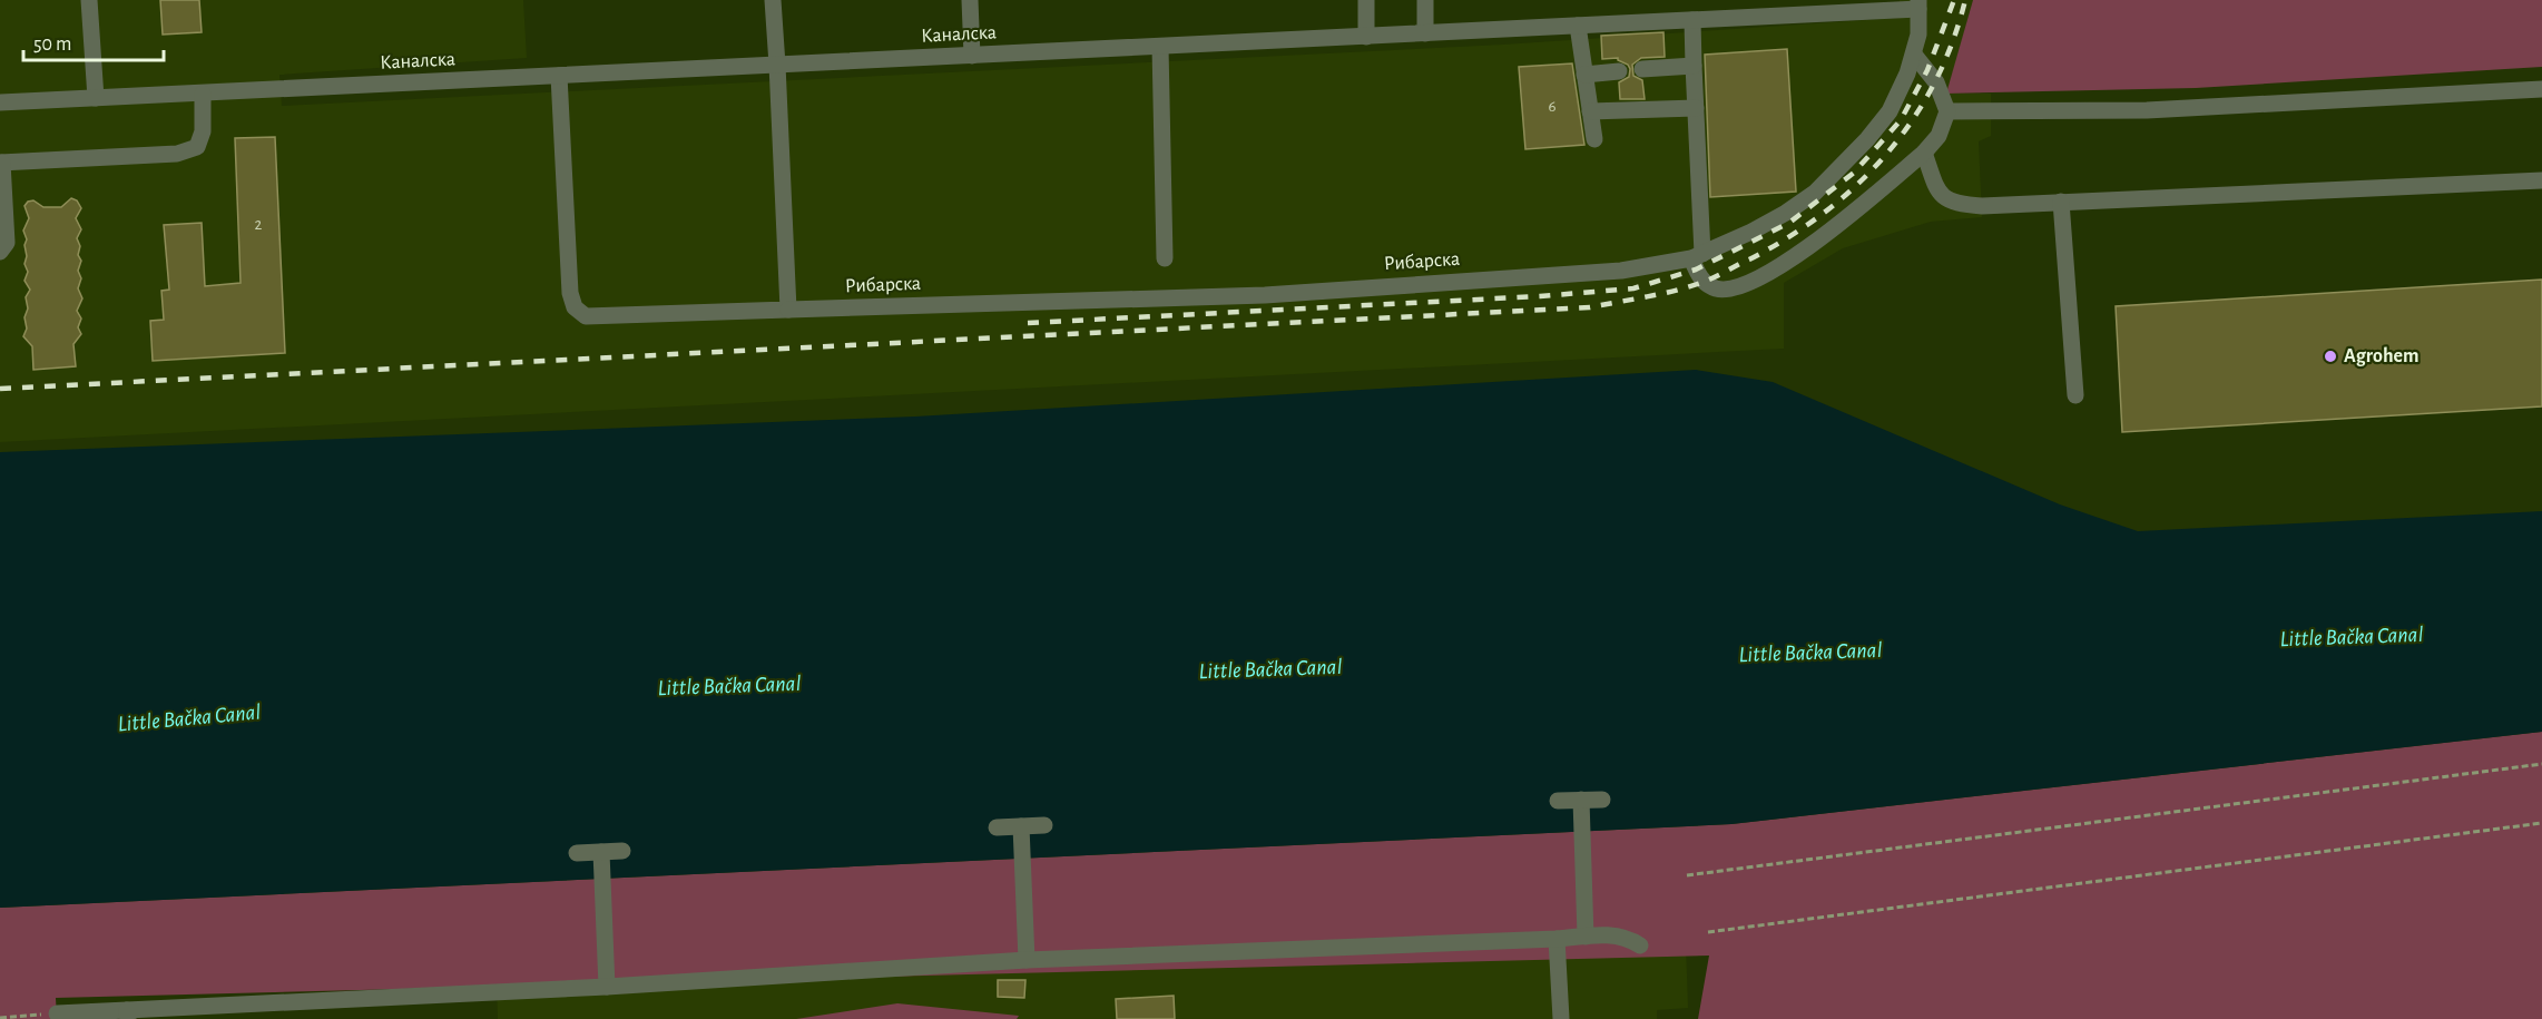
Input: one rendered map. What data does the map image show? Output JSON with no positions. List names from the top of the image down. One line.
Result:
{"streets":{"street":["Каналска","Рибарска"]},"crossings":[["Каналска","Рибарска"]],"water":["Little Bačka Canal"],"places":["Agrohem"],"house_numbers":["6","2"],"scale_bar":"50 m"}
